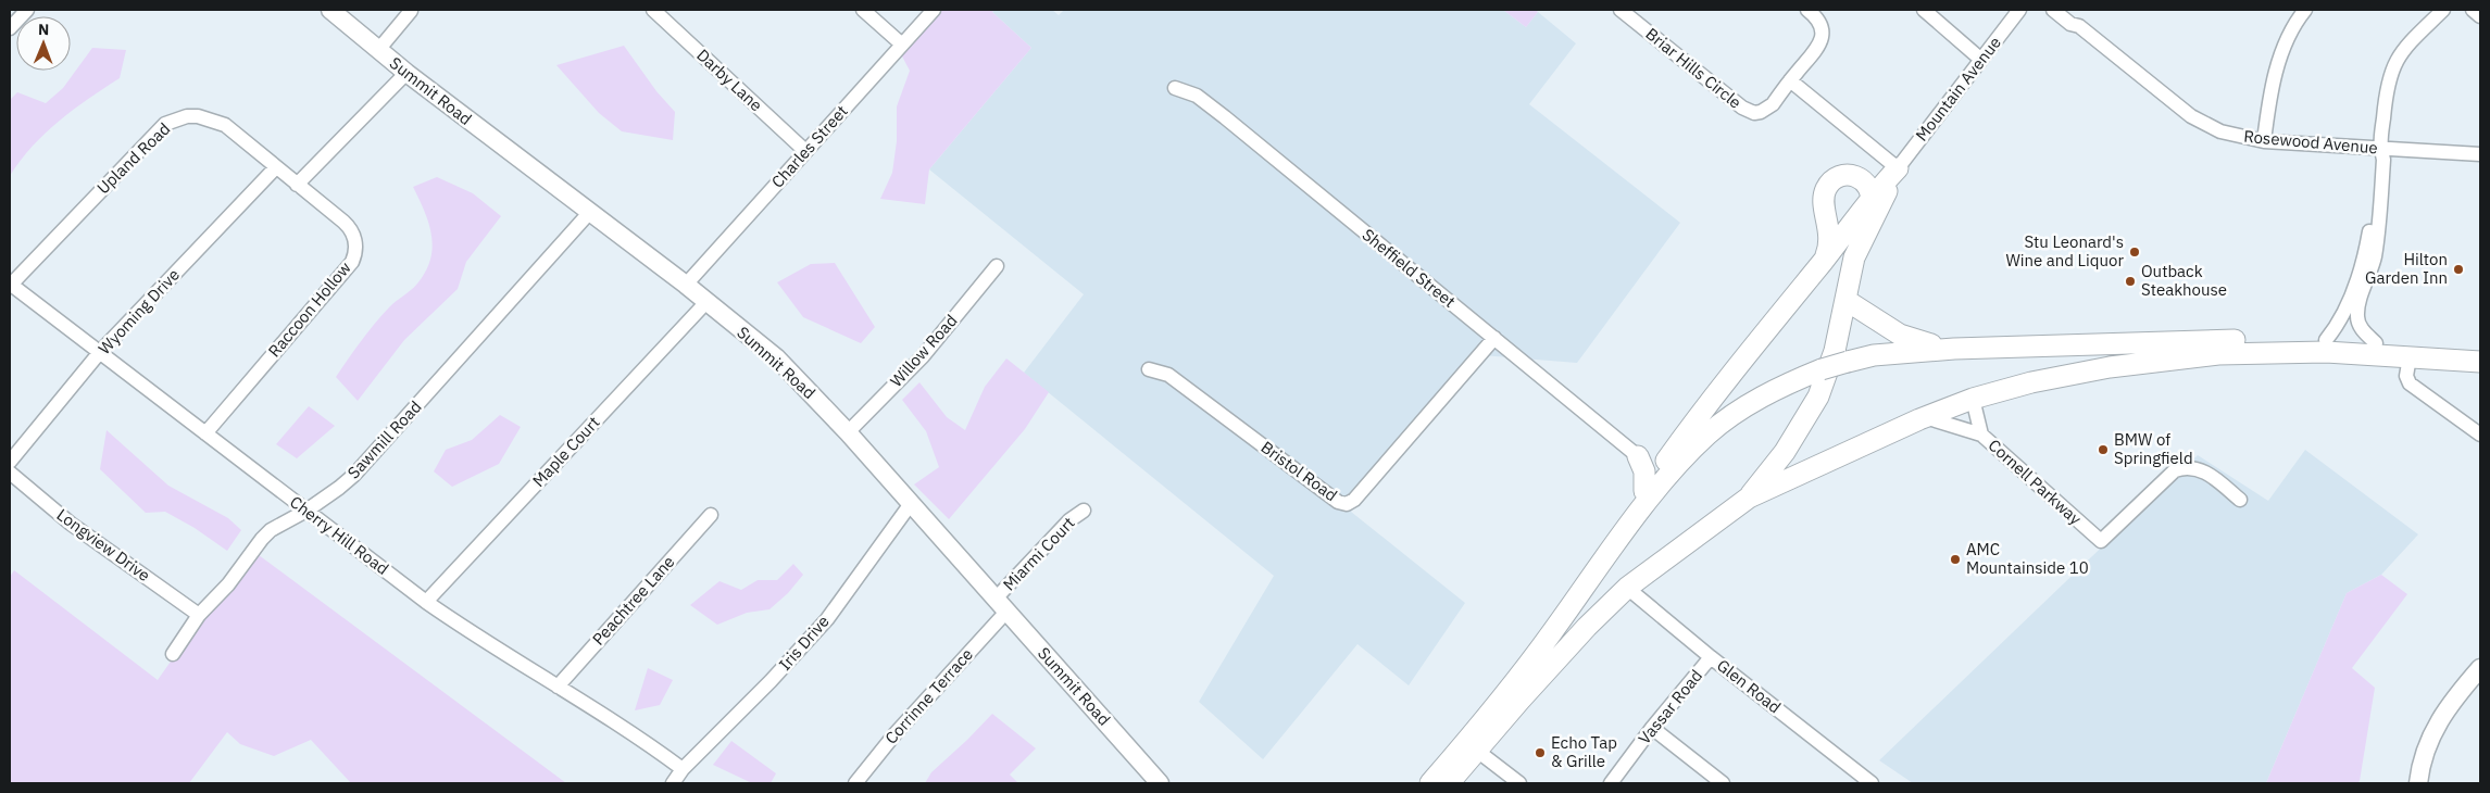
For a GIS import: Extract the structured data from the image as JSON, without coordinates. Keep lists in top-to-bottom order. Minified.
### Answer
{"streets":{"main road":["Summit Road"],"street":["Briar Hills Circle","Darby Lane","Mountain Avenue","Rosewood Avenue","Charles Street","Upland Road","Sheffield Street","Raccoon Hollow","Wyoming Drive","Willow Road","Sawmill Road","Maple Court","Bristol Road","Cornell Parkway","Cherry Hill Road","Longview Drive","Miarmi Court","Peachtree Lane","Iris Drive","Glen Road","Corrinne Terrace","Vassar Road"]},"crossings":[["Darby Lane","Charles Street"],["Summit Road","Charles Street"],["Summit Road","Willow Road"],["Summit Road","Sawmill Road"],["Summit Road","Maple Court"],["Summit Road","Miarmi Court"],["Summit Road","Iris Drive"],["Summit Road","Corrinne Terrace"],["Upland Road","Raccoon Hollow"],["Upland Road","Wyoming Drive"],["Upland Road","Cherry Hill Road"],["Sheffield Street","Bristol Road"],["Raccoon Hollow","Wyoming Drive"],["Raccoon Hollow","Cherry Hill Road"],["Wyoming Drive","Cherry Hill Road"],["Sawmill Road","Cherry Hill Road"],["Sawmill Road","Longview Drive"],["Maple Court","Cherry Hill Road"],["Cherry Hill Road","Peachtree Lane"],["Cherry Hill Road","Iris Drive"],["Miarmi Court","Corrinne Terrace"],["Glen Road","Vassar Road"]],"places":["Stu Leonard's Wine and Liquor","Hilton Garden Inn","Outback Steakhouse","BMW of Springfield","AMC Mountainside 10","Echo Tap & Grille"],"north":"top"}
